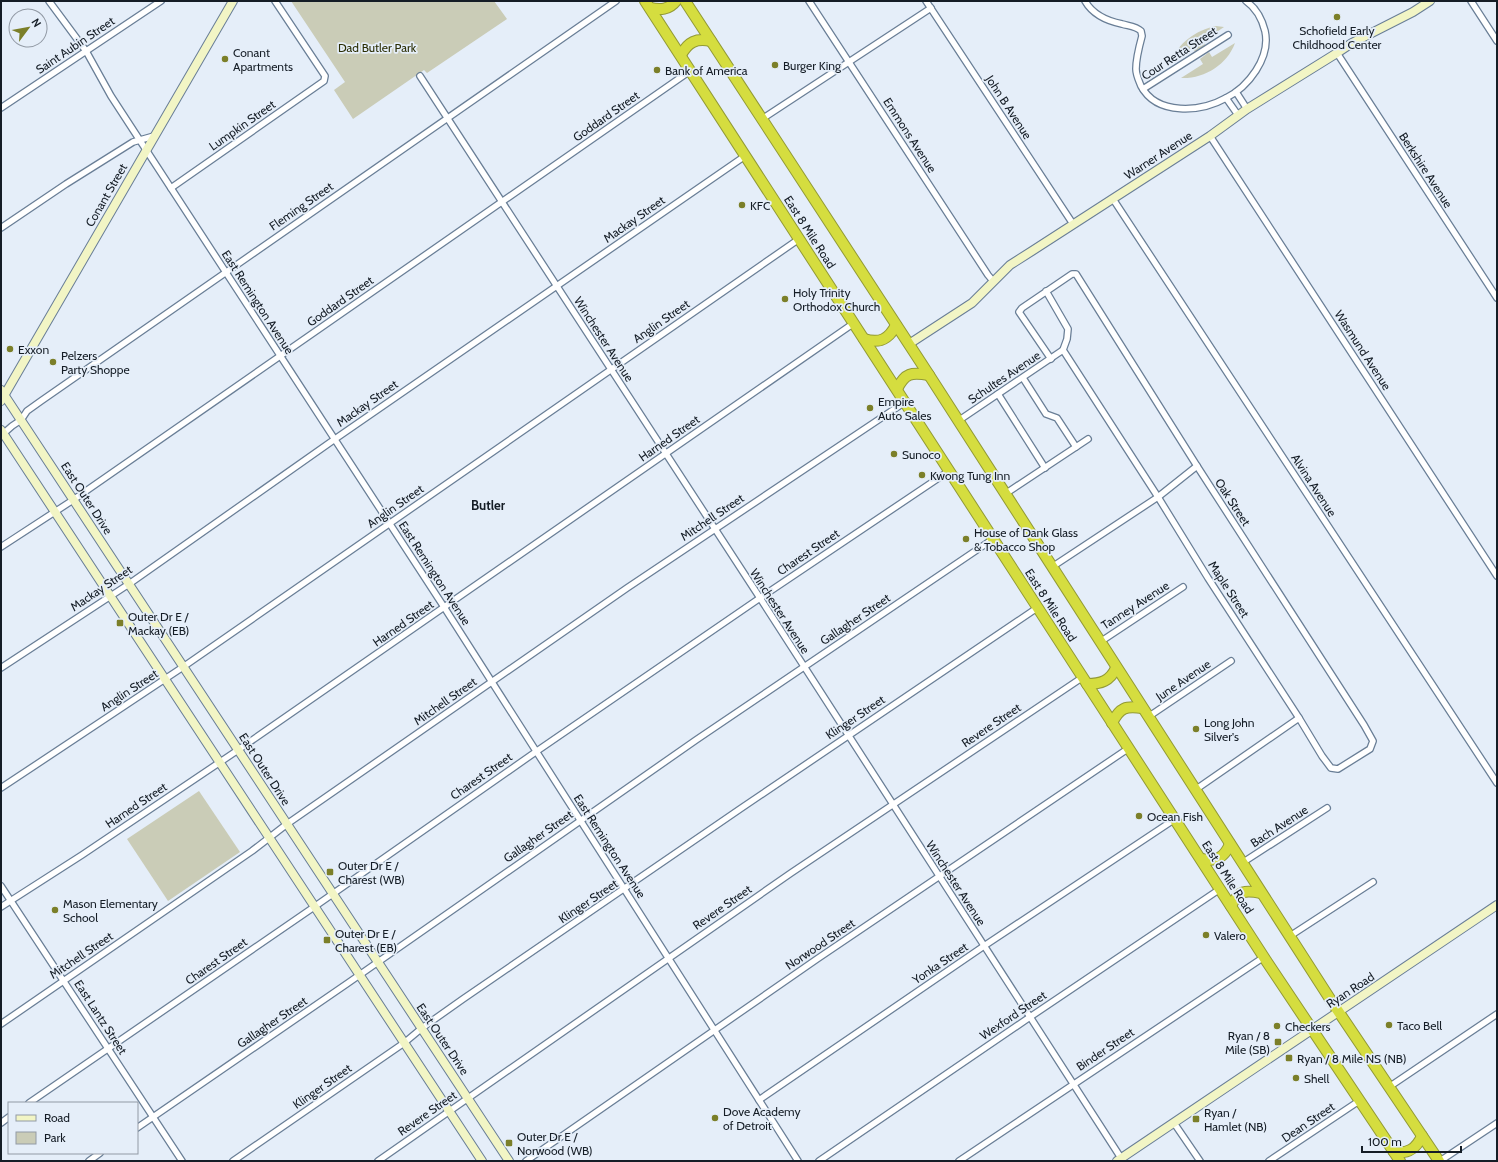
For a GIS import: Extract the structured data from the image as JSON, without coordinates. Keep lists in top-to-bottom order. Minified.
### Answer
{"streets":{"highway":["East 8 Mile Road"],"main road":["Warner Avenue","Conant Street","East Outer Drive","Ryan Road"],"street":["Saint Aubin Street","Cour Retta Street","John B Avenue","Goddard Street","Lumpkin Street","Emmons Avenue","Berkshire Avenue","Fleming Street","Mackay Street","East Remington Avenue","Anglin Street","Winchester Avenue","Wasmund Avenue","Schultes Avenue","Harned Street","Alvina Avenue","Oak Street","Mitchell Street","Charest Street","Maple Street","Tanney Avenue","Gallagher Street","June Avenue","Klinger Street","Revere Street","Bach Avenue","Norwood Street","Yonka Street","Wexford Street","East Lantz Street","Binder Street","Dean Street"]},"crossings":[["Saint Aubin Street","East Remington Avenue"],["John B Avenue","Warner Avenue"],["Goddard Street","East 8 Mile Road"],["Goddard Street","East Remington Avenue"],["Goddard Street","Winchester Avenue"],["Goddard Street","East Outer Drive"],["Lumpkin Street","East Remington Avenue"],["Emmons Avenue","Warner Avenue"],["Warner Avenue","Berkshire Avenue"],["Warner Avenue","East 8 Mile Road"],["Warner Avenue","Wasmund Avenue"],["Warner Avenue","Alvina Avenue"],["Conant Street","East Remington Avenue"],["Conant Street","East Outer Drive"],["Fleming Street","East Remington Avenue"],["Fleming Street","Winchester Avenue"],["Fleming Street","East Outer Drive"],["Mackay Street","East 8 Mile Road"],["Mackay Street","East Remington Avenue"],["Mackay Street","Winchester Avenue"],["Mackay Street","East Outer Drive"],["East 8 Mile Road","Anglin Street"],["East 8 Mile Road","Schultes Avenue"],["East 8 Mile Road","Harned Street"],["East 8 Mile Road","Mitchell Street"],["East 8 Mile Road","Charest Street"],["East 8 Mile Road","Tanney Avenue"],["East 8 Mile Road","Gallagher Street"],["East 8 Mile Road","June Avenue"],["East 8 Mile Road","Klinger Street"],["East 8 Mile Road","Revere Street"],["East 8 Mile Road","Bach Avenue"],["East 8 Mile Road","Norwood Street"],["East 8 Mile Road","Yonka Street"],["East 8 Mile Road","Ryan Road"],["East 8 Mile Road","Wexford Street"],["East 8 Mile Road","Binder Street"],["East 8 Mile Road","Dean Street"],["East Remington Avenue","Anglin Street"],["East Remington Avenue","Harned Street"],["East Remington Avenue","Mitchell Street"],["East Remington Avenue","Charest Street"],["East Remington Avenue","Gallagher Street"],["East Remington Avenue","Klinger Street"],["East Remington Avenue","Revere Street"],["East Remington Avenue","Norwood Street"],["East Remington Avenue","Yonka Street"],["Anglin Street","Winchester Avenue"],["Anglin Street","East Outer Drive"],["Winchester Avenue","Harned Street"],["Winchester Avenue","Mitchell Street"],["Winchester Avenue","Charest Street"],["Winchester Avenue","Gallagher Street"],["Winchester Avenue","Klinger Street"],["Winchester Avenue","Revere Street"],["Winchester Avenue","Norwood Street"],["Winchester Avenue","Yonka Street"],["Winchester Avenue","Ryan Road"],["Winchester Avenue","Wexford Street"],["Winchester Avenue","Binder Street"],["Schultes Avenue","Maple Street"],["Harned Street","East Outer Drive"],["Harned Street","East Lantz Street"],["East Outer Drive","Mitchell Street"],["East Outer Drive","Charest Street"],["East Outer Drive","Gallagher Street"],["East Outer Drive","Klinger Street"],["East Outer Drive","Revere Street"],["Oak Street","Maple Street"],["Mitchell Street","East Lantz Street"],["Charest Street","East Lantz Street"],["Gallagher Street","East Lantz Street"]],"districts":["Butler"],"parks":["Dad Butler Park"],"places":{"other":["Schofield Early Childhood Center","Conant Apartments","Burger King","Bank of America","KFC","Holy Trinity Orthodox Church","Exxon","Pelzers Party Shoppe","Empire Auto Sales","Sunoco","Kwong Tung Inn","House of Dank Glass & Tobacco Shop","Long John Silver's","Ocean Fish","Mason Elementary School","Valero","Taco Bell","Checkers","Shell","Dove Academy of Detroit"],"transit":["Outer Dr E / Mackay (EB)","Outer Dr E / Charest (WB)","Outer Dr E / Charest (EB)","Ryan / 8 Mile (SB)","Ryan / 8 Mile NS (NB)","Ryan / Hamlet (NB)","Outer Dr E / Norwood (WB)"]},"legend":["Road","Park"],"scale_bar":"100 m","north":"top right"}
